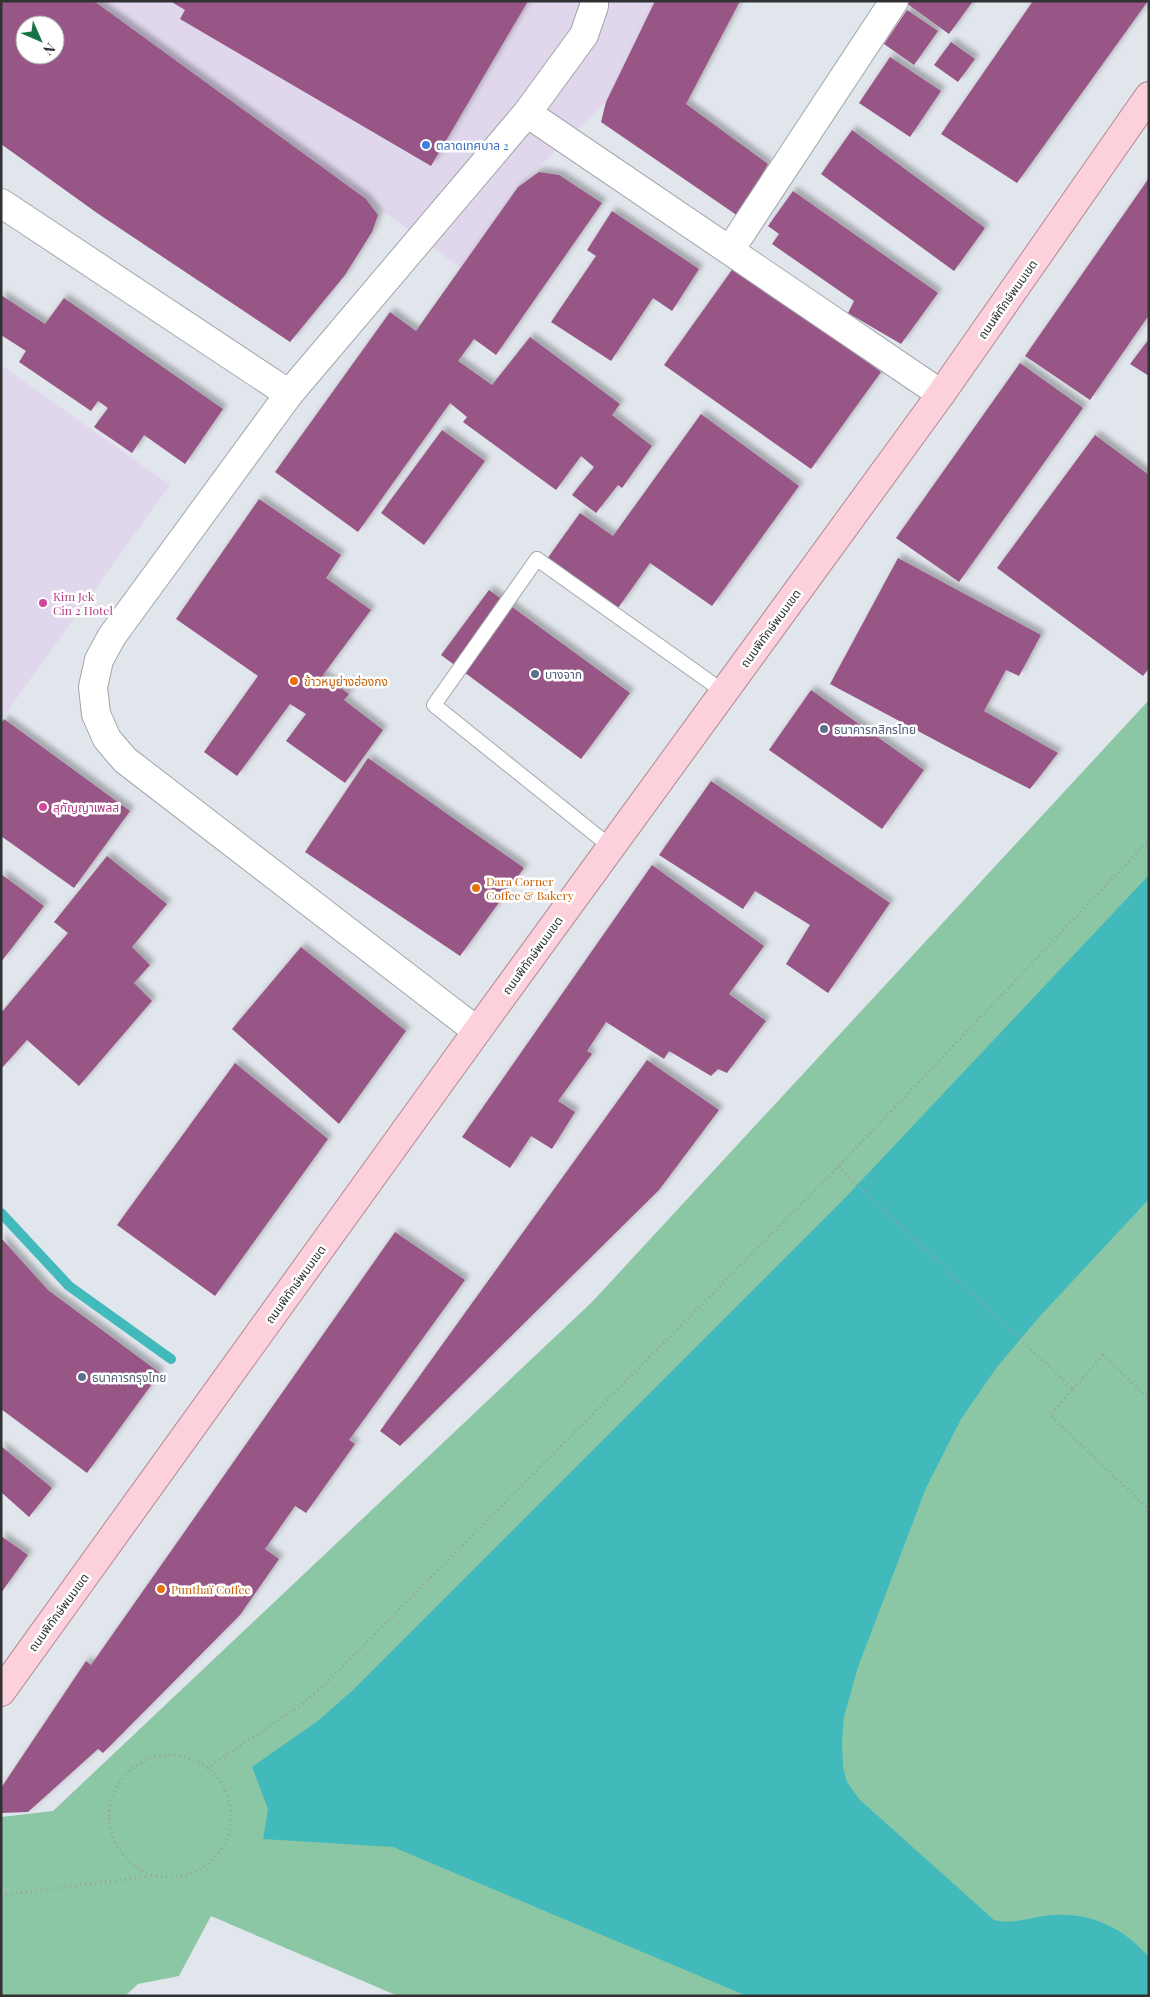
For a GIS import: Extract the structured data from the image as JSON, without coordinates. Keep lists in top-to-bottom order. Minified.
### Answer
{"streets":{"main road":["ถนนพิทักษ์พนมเขต"]},"places":["ตลาดเทศบาล 2","Kim Jek Cin 2 Hotel","บางจาก","ข้าวหมูย่างฮ่องกง","ธนาคารกสิกรไทย","สุกัญญาเพลส","Dara Corner Coffee & Bakery","ธนาคารกรุงไทย","Punthaï Coffee"],"north":"bottom right"}
